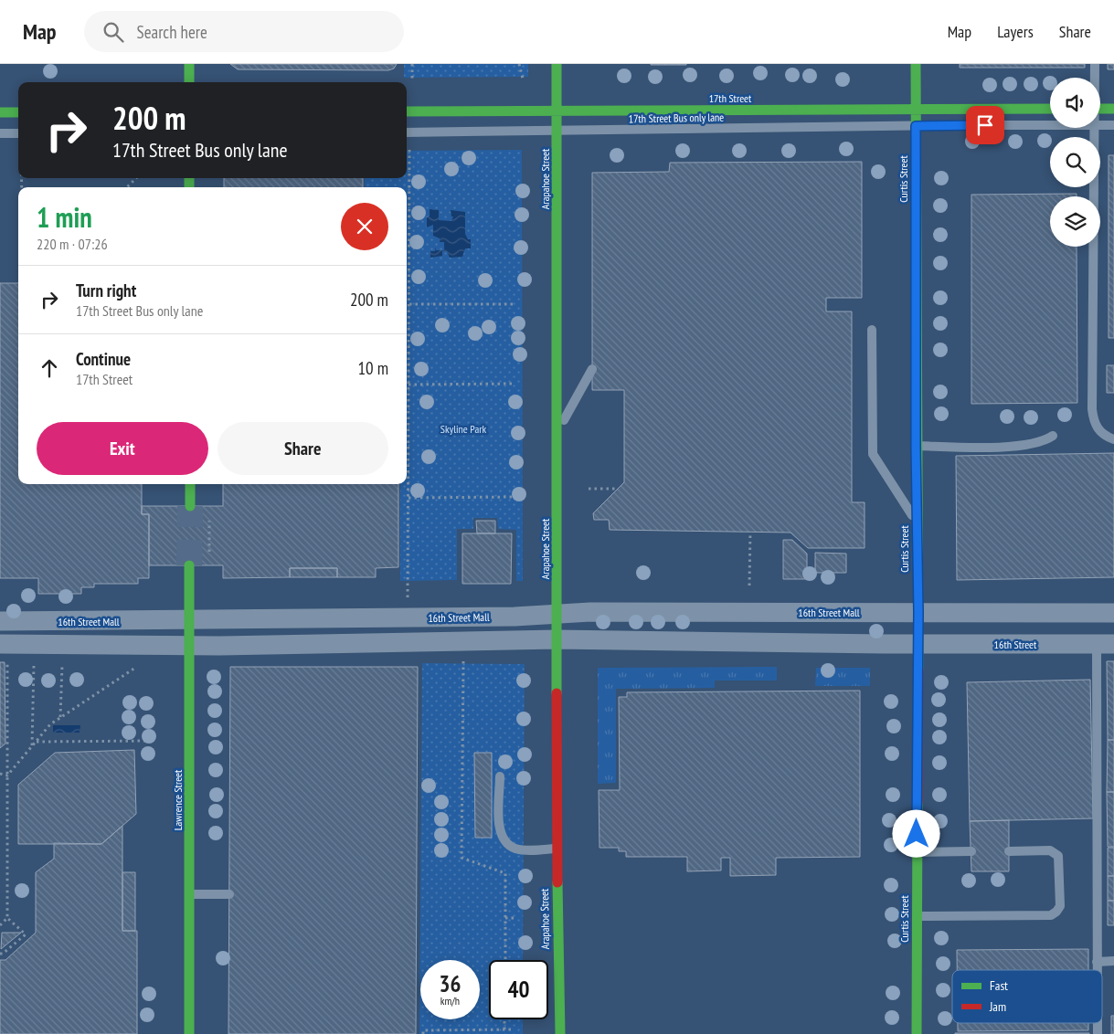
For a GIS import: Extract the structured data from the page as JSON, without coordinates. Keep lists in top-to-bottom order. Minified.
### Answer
{"streets":{"street":["17th Street","Arapahoe Street","Curtis Street","16th Street Mall","16th Street","Lawrence Street"],"lane":["17th Street Bus only lane"]},"crossings":[["17th Street","Arapahoe Street"],["17th Street","Curtis Street"],["17th Street Bus only lane","Arapahoe Street"],["17th Street Bus only lane","Curtis Street"],["Arapahoe Street","16th Street Mall"],["Curtis Street","16th Street Mall"],["Curtis Street","16th Street"],["16th Street Mall","16th Street"],["16th Street Mall","Lawrence Street"]],"parks":["Skyline Park"],"legend":["Fast","Jam"],"page":{"header":"Map","search":"Search here","nav":["Map","Layers","Share"],"turn":["200 m","17th Street Bus only lane"],"heading":["1 min","220 m · 07:26"],"list":[{"name":"Turn right","note":"17th Street Bus only lane","value":"200 m"},{"name":"Continue","note":"17th Street","value":"10 m"}],"buttons":["Exit","Share"],"speed":"36 km/h","limit":"40"}}
